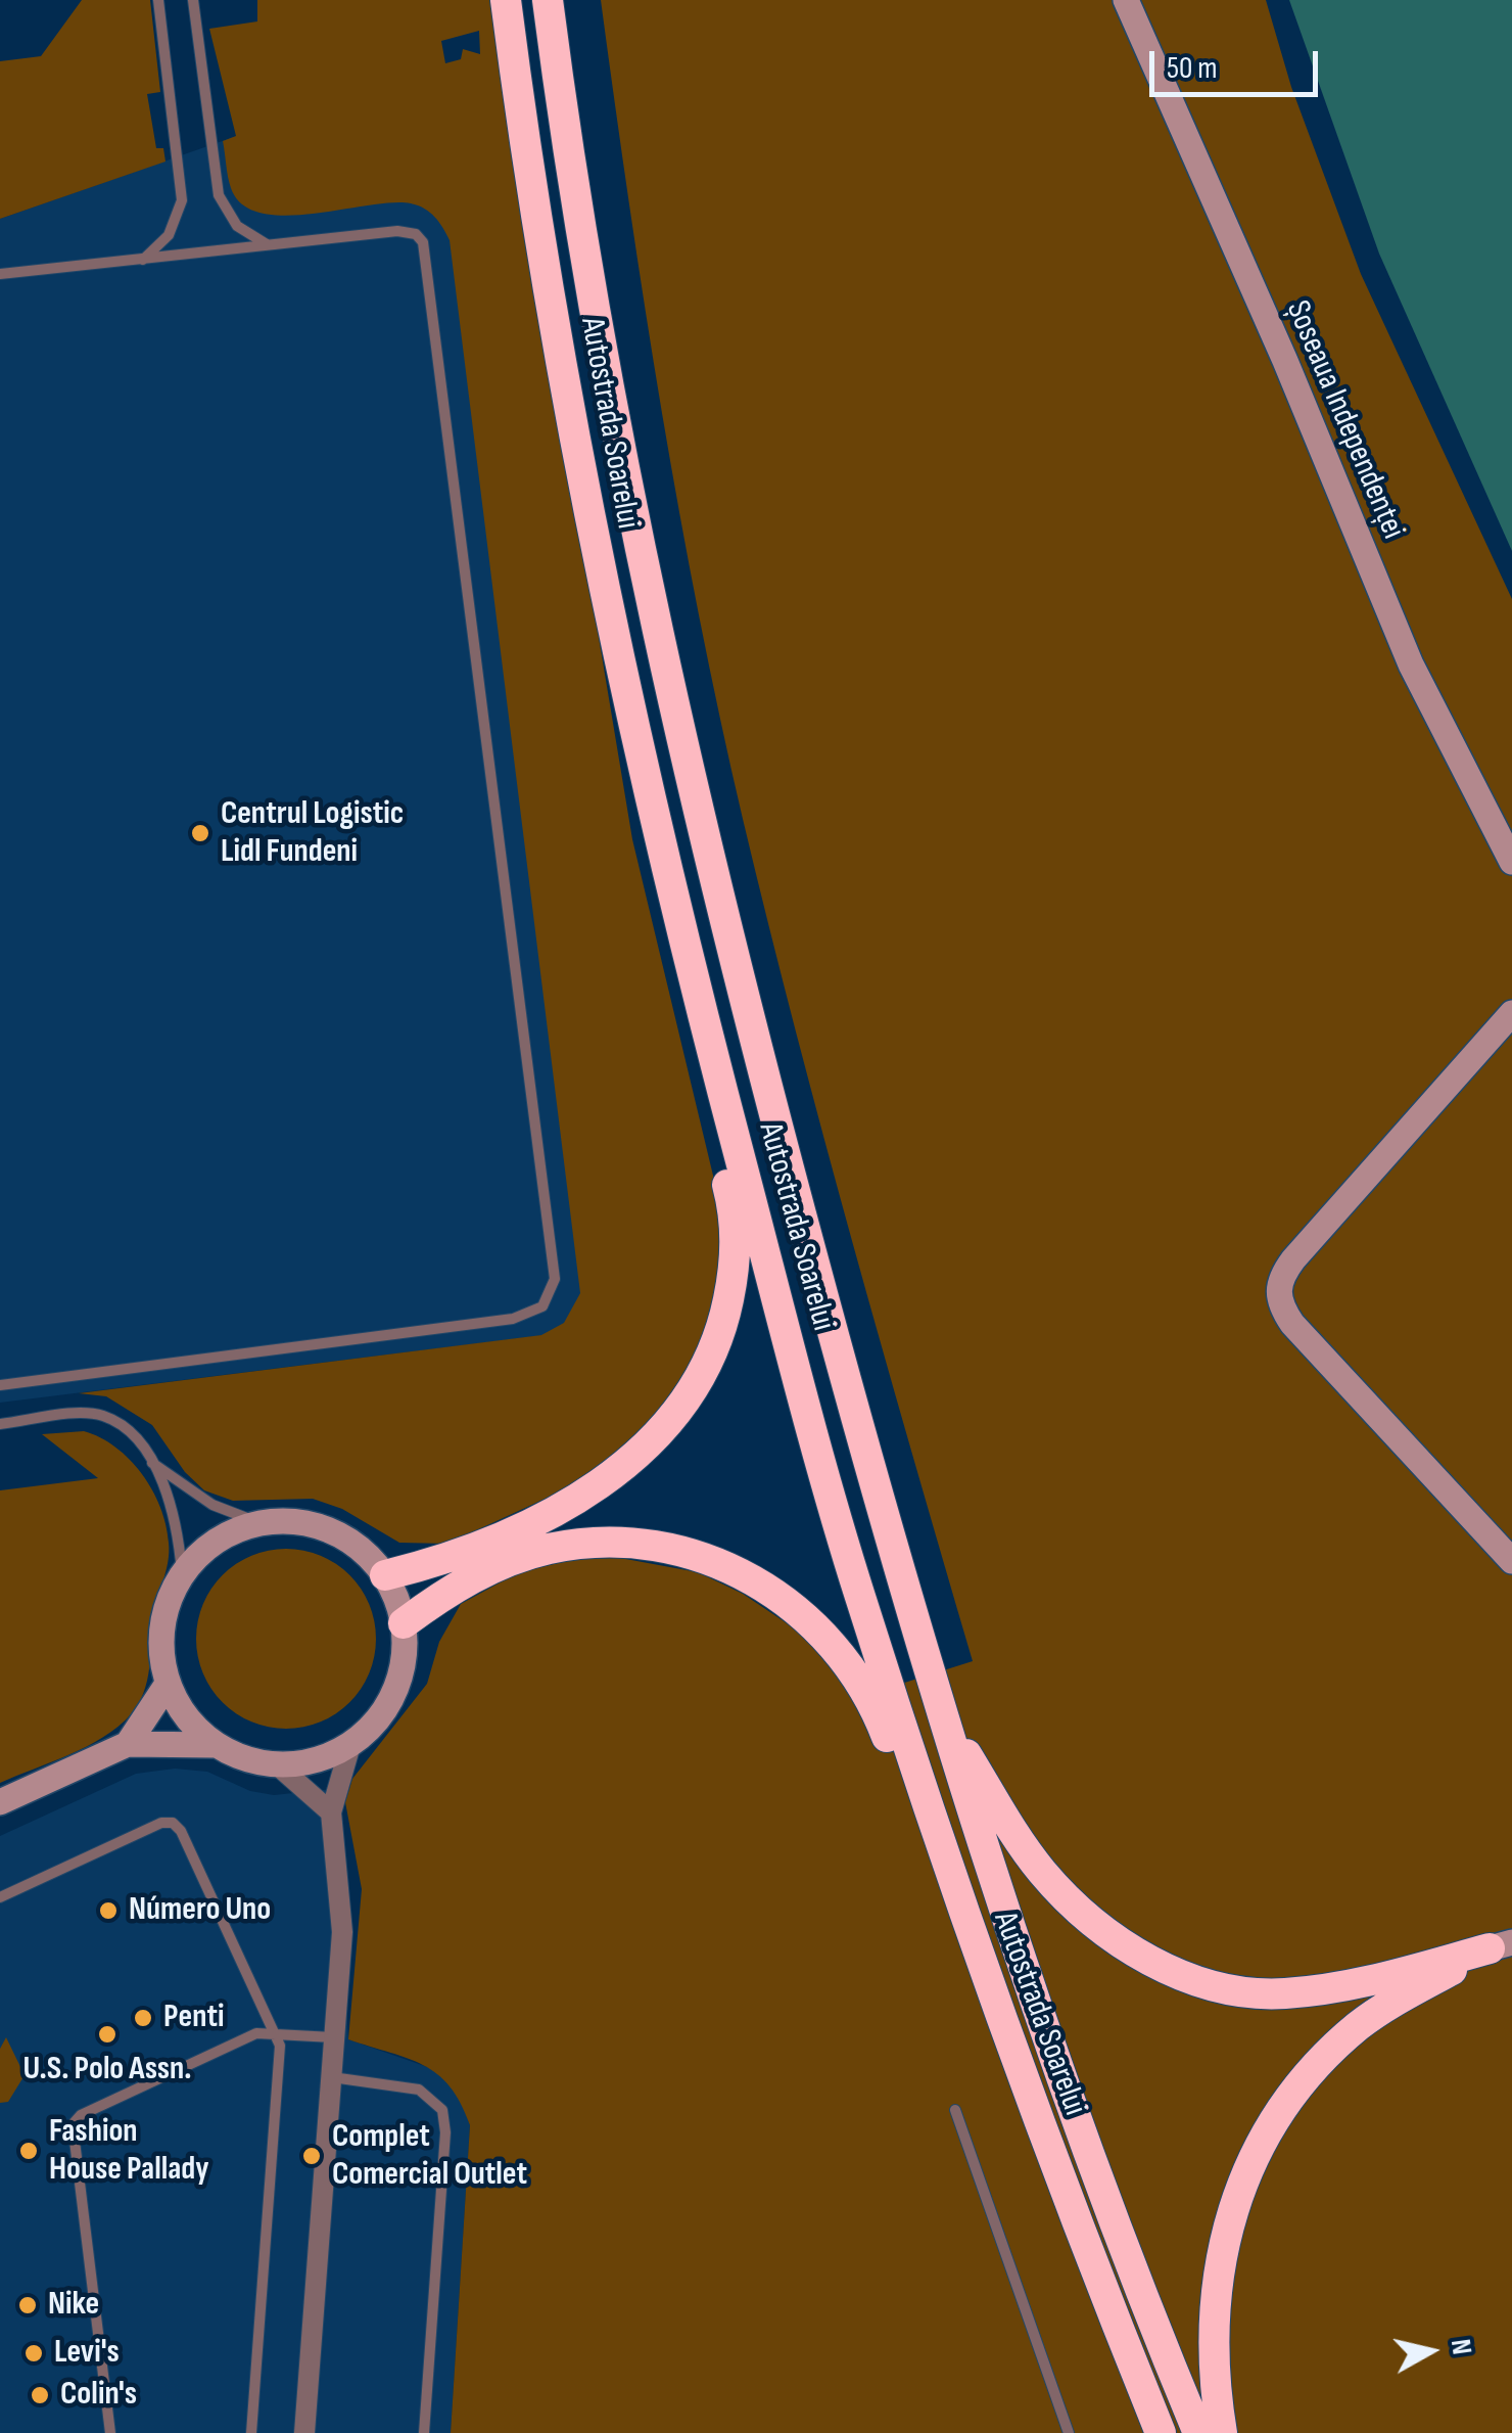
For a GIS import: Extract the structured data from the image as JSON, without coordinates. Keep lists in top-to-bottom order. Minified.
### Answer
{"streets":{"highway":["Autostrada Soarelui"],"street":["Șoseaua Independenței"]},"places":["Centrul Logistic Lidl Fundeni","Número Uno","Penti","U.S. Polo Assn.","Fashion House Pallady","Complet Comercial Outlet","Nike","Levi's","Colin's"],"scale_bar":"50 m","north":"right"}
